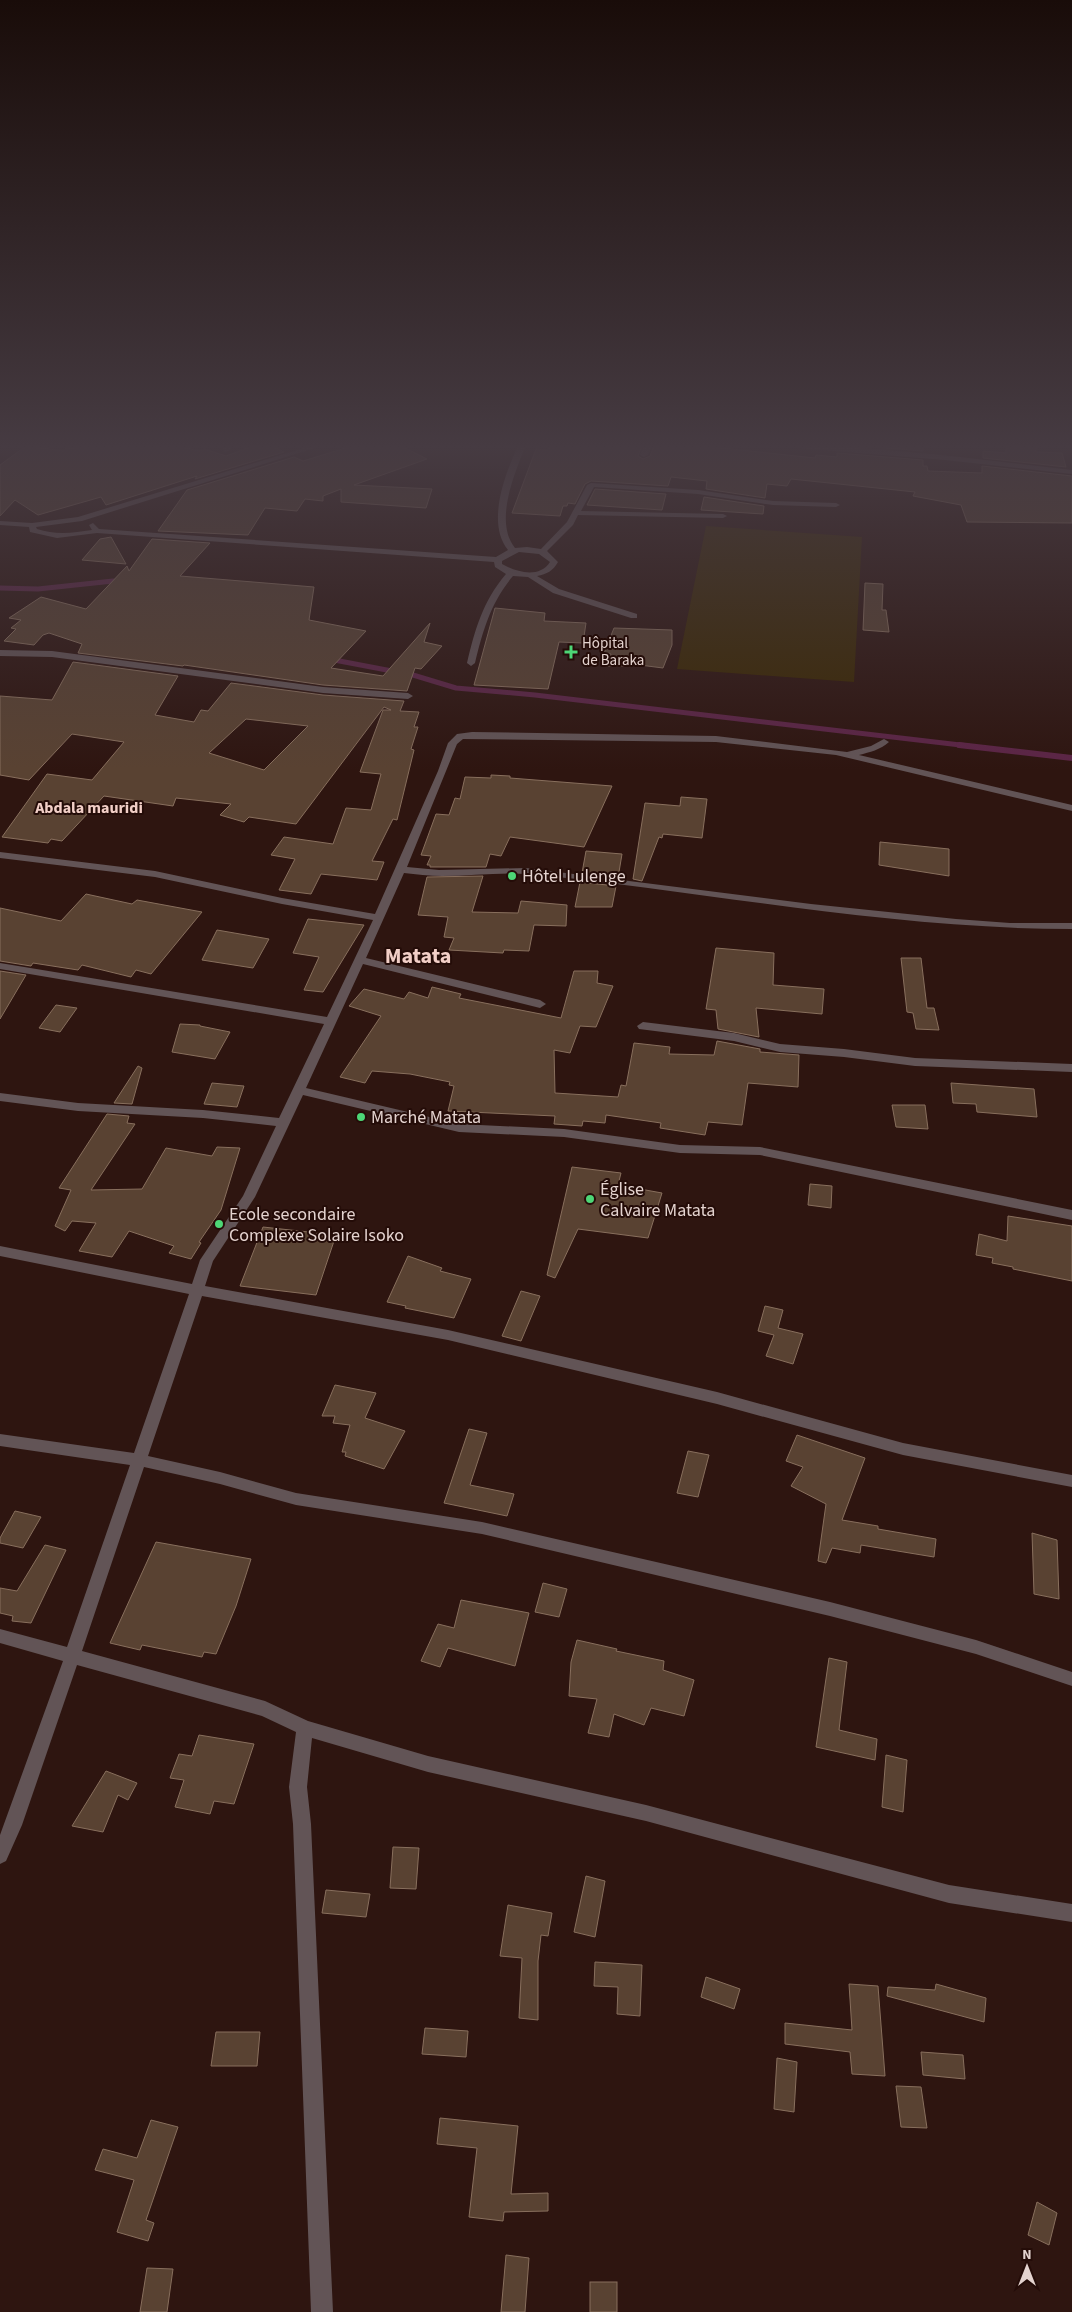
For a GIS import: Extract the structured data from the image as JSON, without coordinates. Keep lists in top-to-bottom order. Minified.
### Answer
{"districts":["Abdala mauridi","Matata"],"places":{"health":["Hôpital de Baraka"],"other":["Hôtel Lulenge","Marché Matata","Église Calvaire Matata","Ecole secondaire Complexe Solaire Isoko"]},"north":"top"}
